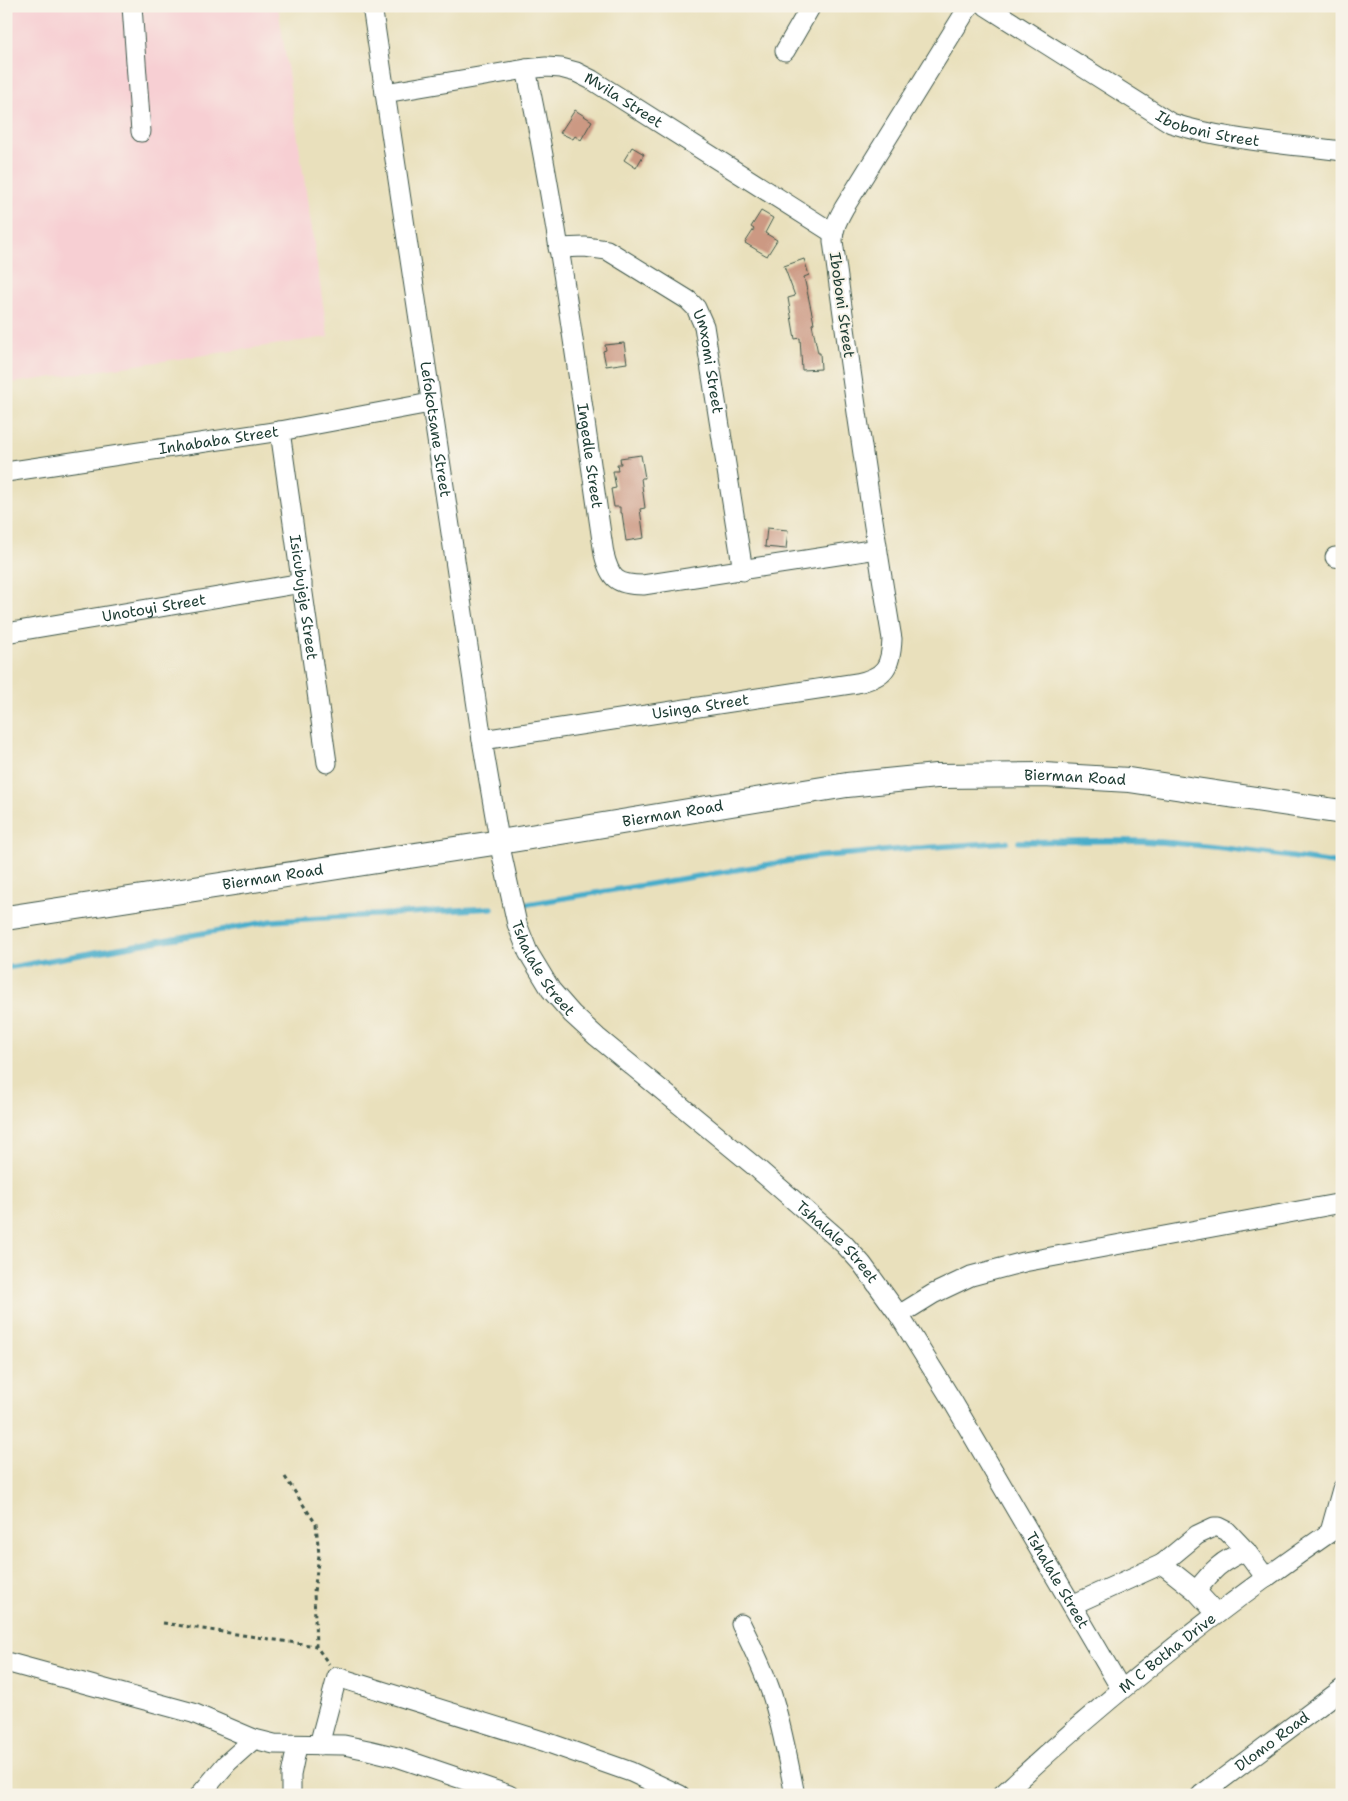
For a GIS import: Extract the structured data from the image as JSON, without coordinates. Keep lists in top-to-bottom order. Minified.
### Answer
{"streets":{"main road":["Bierman Road"],"street":["Mvila Street","Iboboni Street","Umxomi Street","Lefokotsane Street","Inhababa Street","Ingedle Street","Isicubujeje Street","Unotoyi Street","Usinga Street","Tshalale Street","M C Botha Drive","Dlomo Road"]},"crossings":[["Mvila Street","Iboboni Street"],["Mvila Street","Lefokotsane Street"],["Mvila Street","Ingedle Street"],["Iboboni Street","Ingedle Street"],["Iboboni Street","Usinga Street"],["Umxomi Street","Ingedle Street"],["Lefokotsane Street","Inhababa Street"],["Lefokotsane Street","Usinga Street"],["Lefokotsane Street","Bierman Road"],["Lefokotsane Street","Tshalale Street"],["Inhababa Street","Isicubujeje Street"],["Isicubujeje Street","Unotoyi Street"],["Bierman Road","Tshalale Street"],["Tshalale Street","M C Botha Drive"]]}
